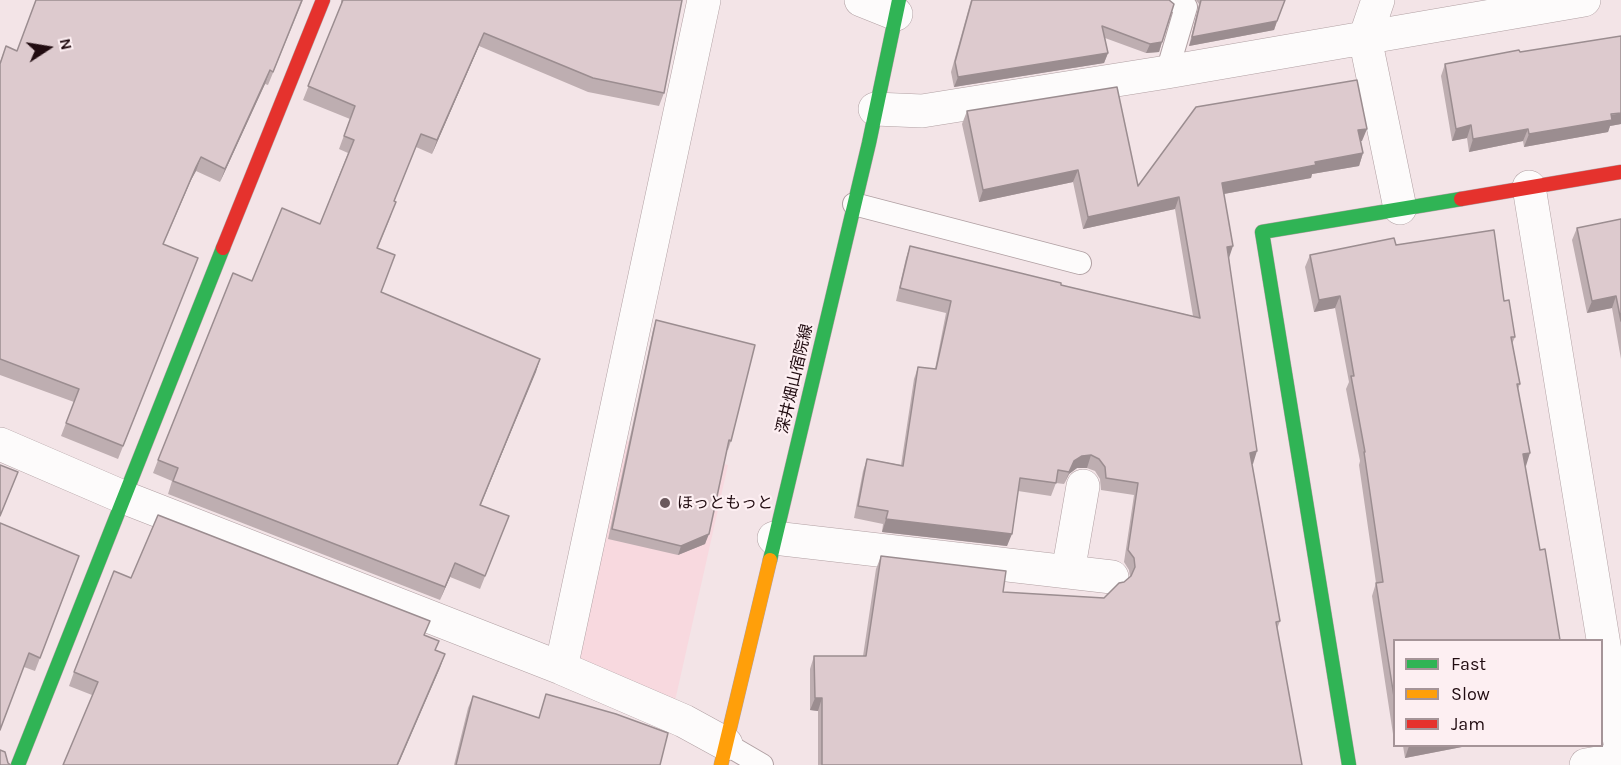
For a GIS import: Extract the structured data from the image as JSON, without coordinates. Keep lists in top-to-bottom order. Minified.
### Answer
{"streets":{"street":["深井畑山宿院線"]},"places":["ほっともっと"],"legend":["Fast","Slow","Jam"],"north":"right"}
